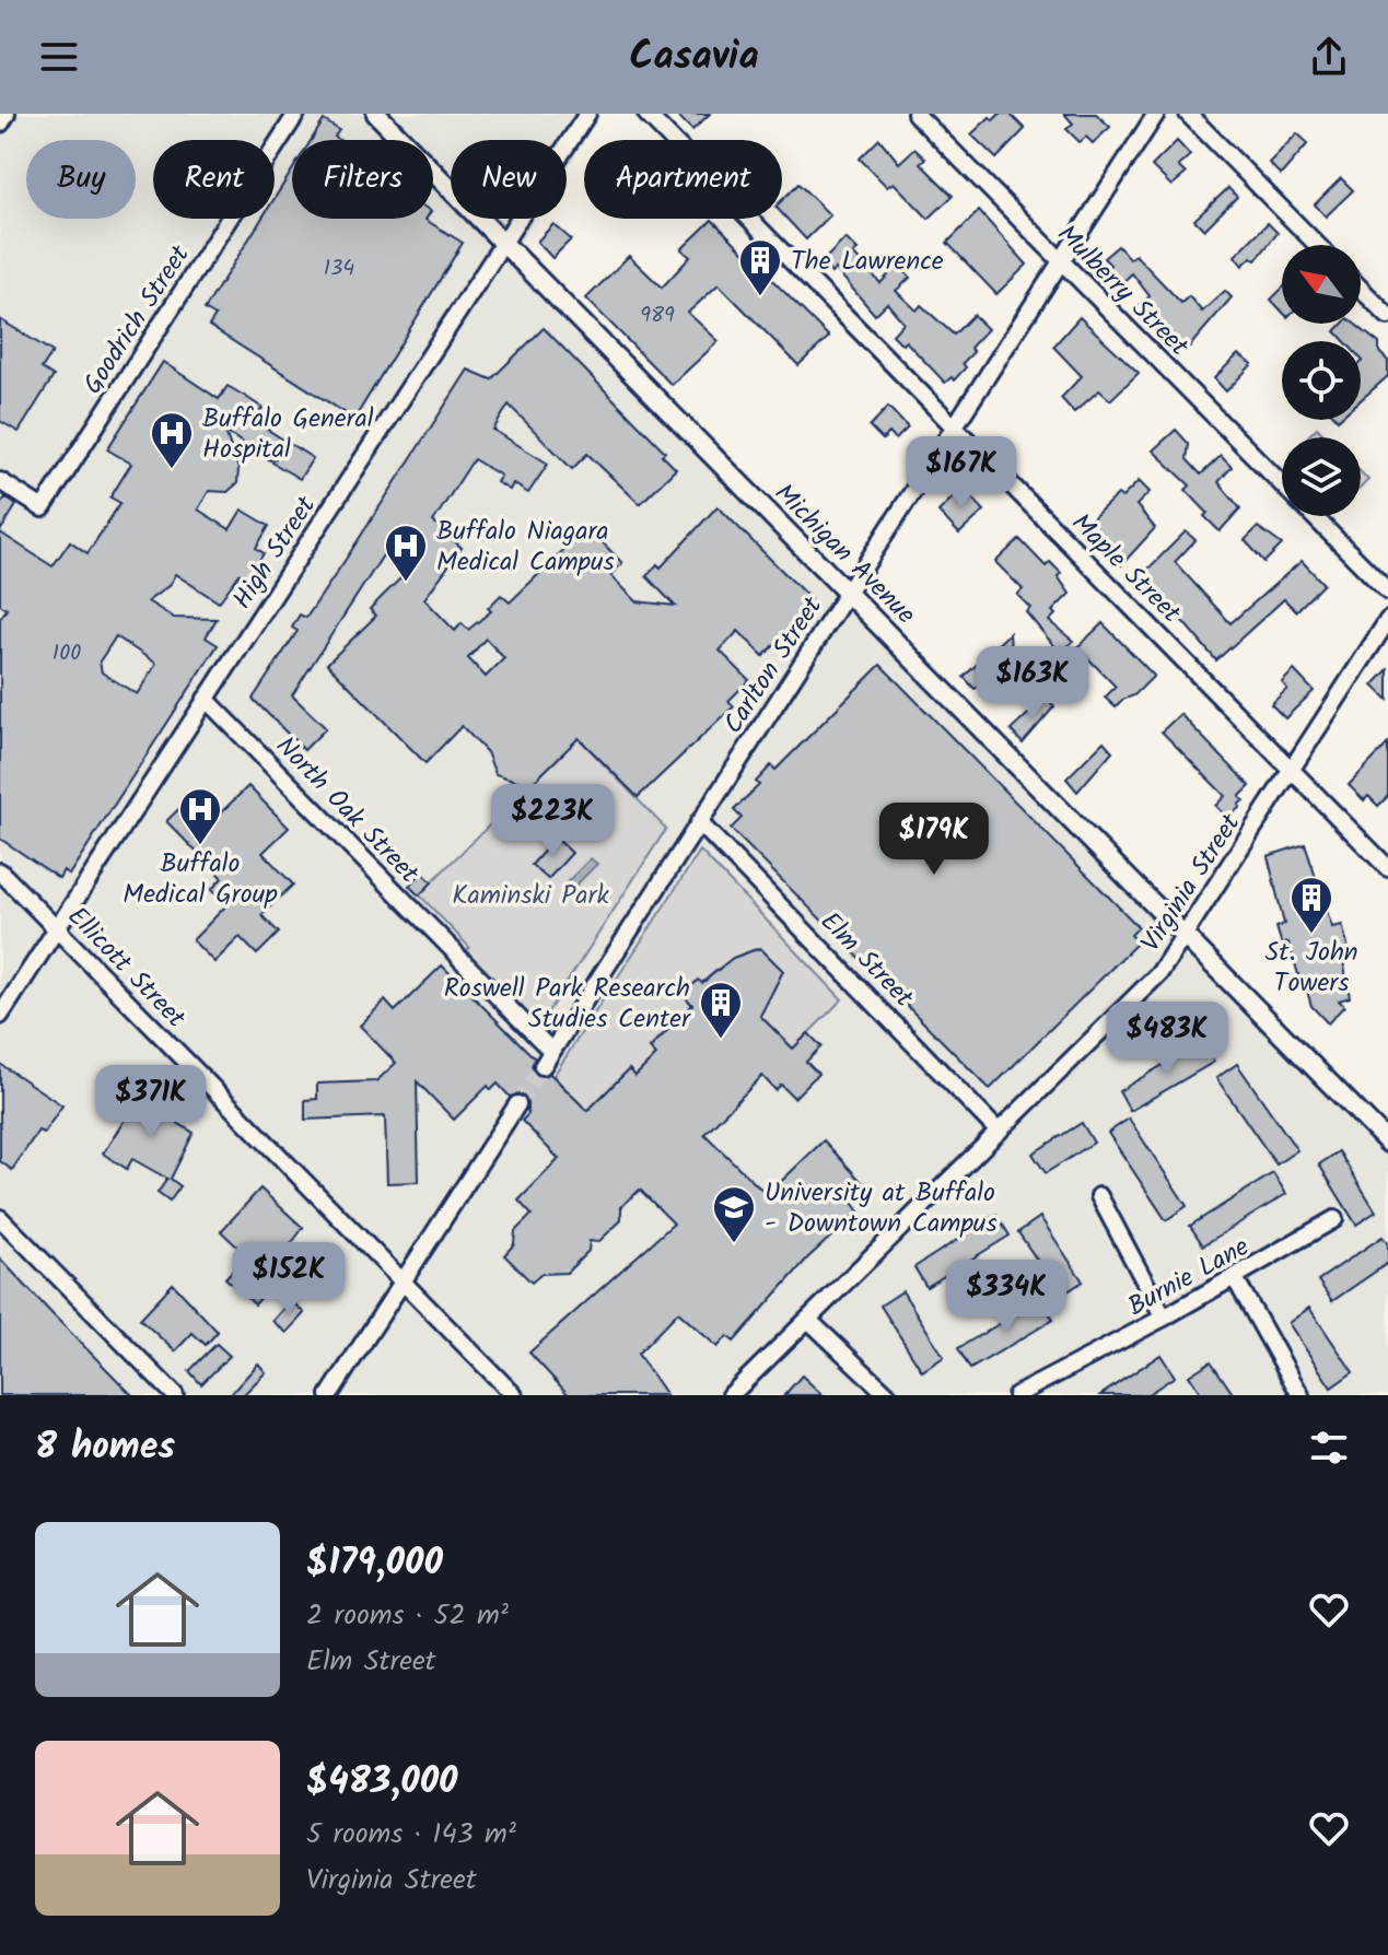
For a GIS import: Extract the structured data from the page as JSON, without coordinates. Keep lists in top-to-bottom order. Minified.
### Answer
{"streets":{"street":["Mulberry Street","Goodrich Street","High Street","Michigan Avenue","Maple Street","Carlton Street","North Oak Street","Virginia Street","Elm Street","Ellicott Street","Burnie Lane"]},"crossings":[["Mulberry Street","Carlton Street"],["High Street","Michigan Avenue"],["High Street","North Oak Street"],["High Street","Ellicott Street"],["Michigan Avenue","Carlton Street"],["Michigan Avenue","Virginia Street"],["Maple Street","Carlton Street"],["Maple Street","Virginia Street"],["Carlton Street","North Oak Street"],["Carlton Street","Elm Street"],["Virginia Street","Elm Street"]],"parks":["Kaminski Park"],"places":{"building":["The Lawrence","St. John Towers","Roswell Park Research Studies Center"],"hospital":["Buffalo General Hospital","Buffalo Niagara Medical Campus","Buffalo Medical Group"],"school or university":["University at Buffalo - Downtown Campus"]},"house_numbers":["134","989","100"],"north":"top left","page":{"header":"Casavia","chip":["Buy","Rent","Filters","New","Apartment"],"price":["$167K","$163K","$223K","$179K","$483K","$371K","$152K","$334K"],"heading":"8 homes","list":[{"name":"$179,000","note":"2 rooms · 52 m² · Elm Street"},{"name":"$483,000","note":"5 rooms · 143 m² · Virginia Street"}]}}
